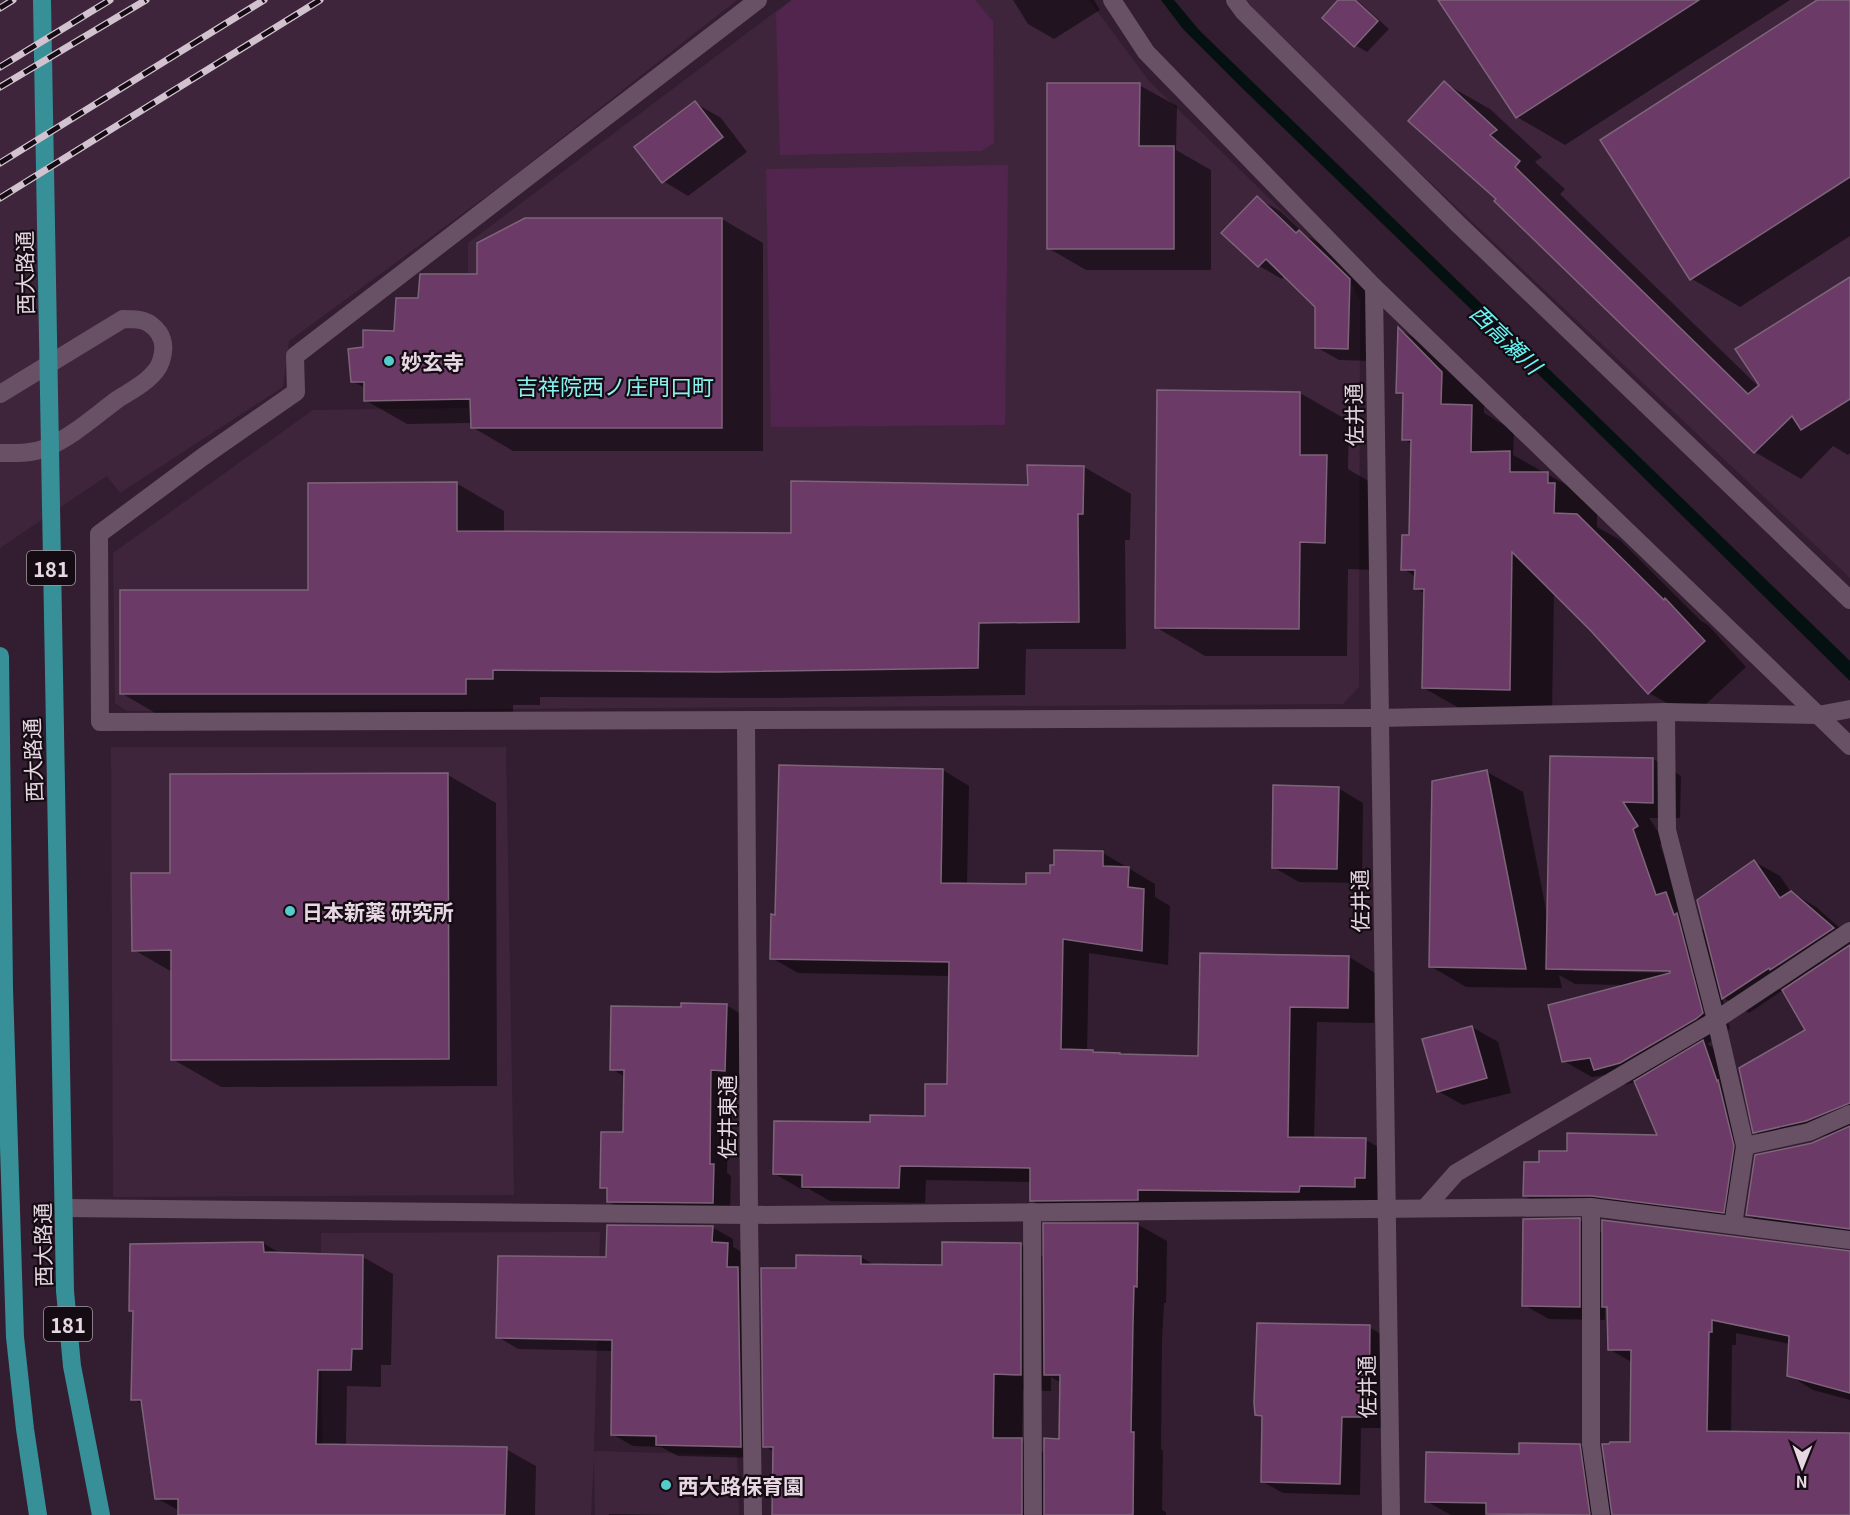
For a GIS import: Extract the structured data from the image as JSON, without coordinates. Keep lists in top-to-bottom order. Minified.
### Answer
{"streets":{"main road":["西大路通","181"],"street":["佐井通","佐井東通"]},"districts":["吉祥院西ノ庄門口町"],"water":["西高瀬川"],"places":["妙玄寺","日本新薬 研究所","西大路保育園"],"north":"bottom"}
